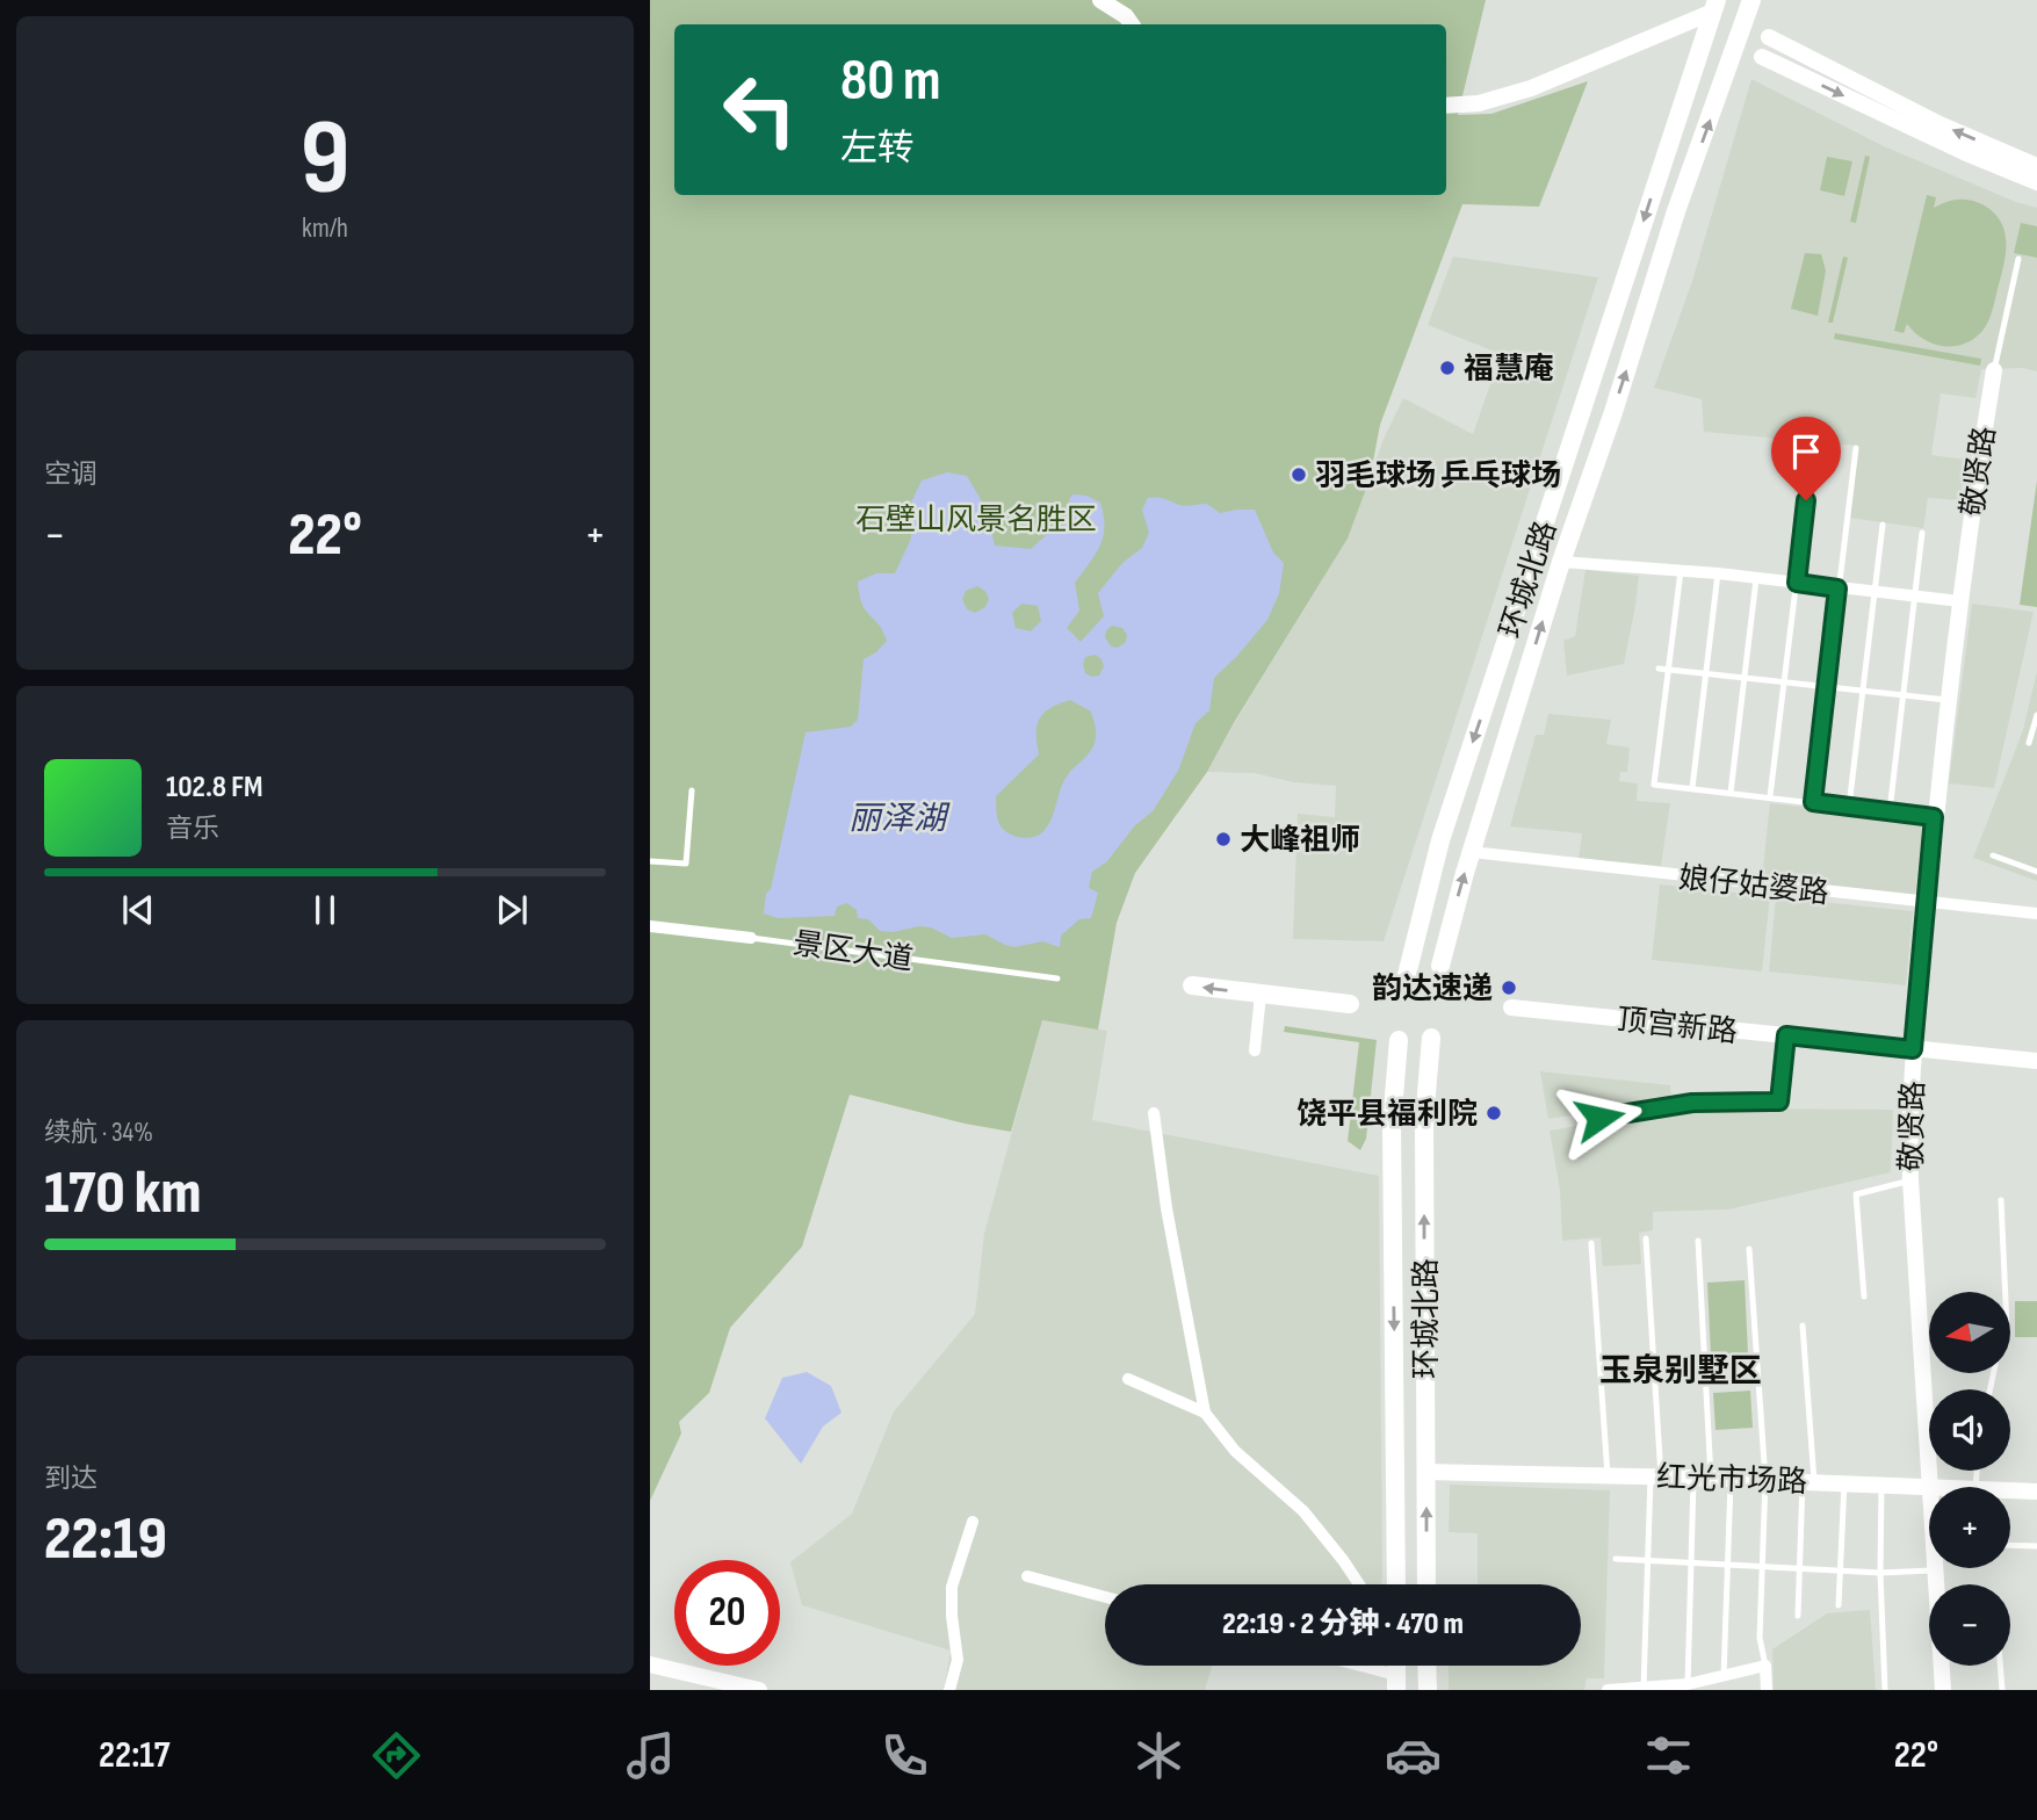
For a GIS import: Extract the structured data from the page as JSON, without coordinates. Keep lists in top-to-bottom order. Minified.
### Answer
{"streets":{"main road":["环城北路"],"street":["敬贤路","娘仔姑婆路","景区大道","顶宫新路","红光市场路"]},"crossings":[["敬贤路","娘仔姑婆路"],["敬贤路","顶宫新路"],["环城北路","娘仔姑婆路"],["环城北路","红光市场路"]],"districts":["玉泉别墅区"],"water":["丽泽湖"],"parks":["石壁山风景名胜区"],"places":["福慧庵","羽毛球场 乒乓球场","大峰祖师","韵达速递","饶平县福利院"],"north":"left","page":{"tile":[["9","km/h"],"空调",["续航 · 34%","170 km"],["到达","22:19"]],"turn":["80 m","左转"],"heat":["−","22°","+"],"song":["102.8 FM","音乐"],"map_buttons":["+","−"],"limit":"20","trip":"22:19 · 2 分钟 · 470 m","tabs":["22:17","22°"]}}
